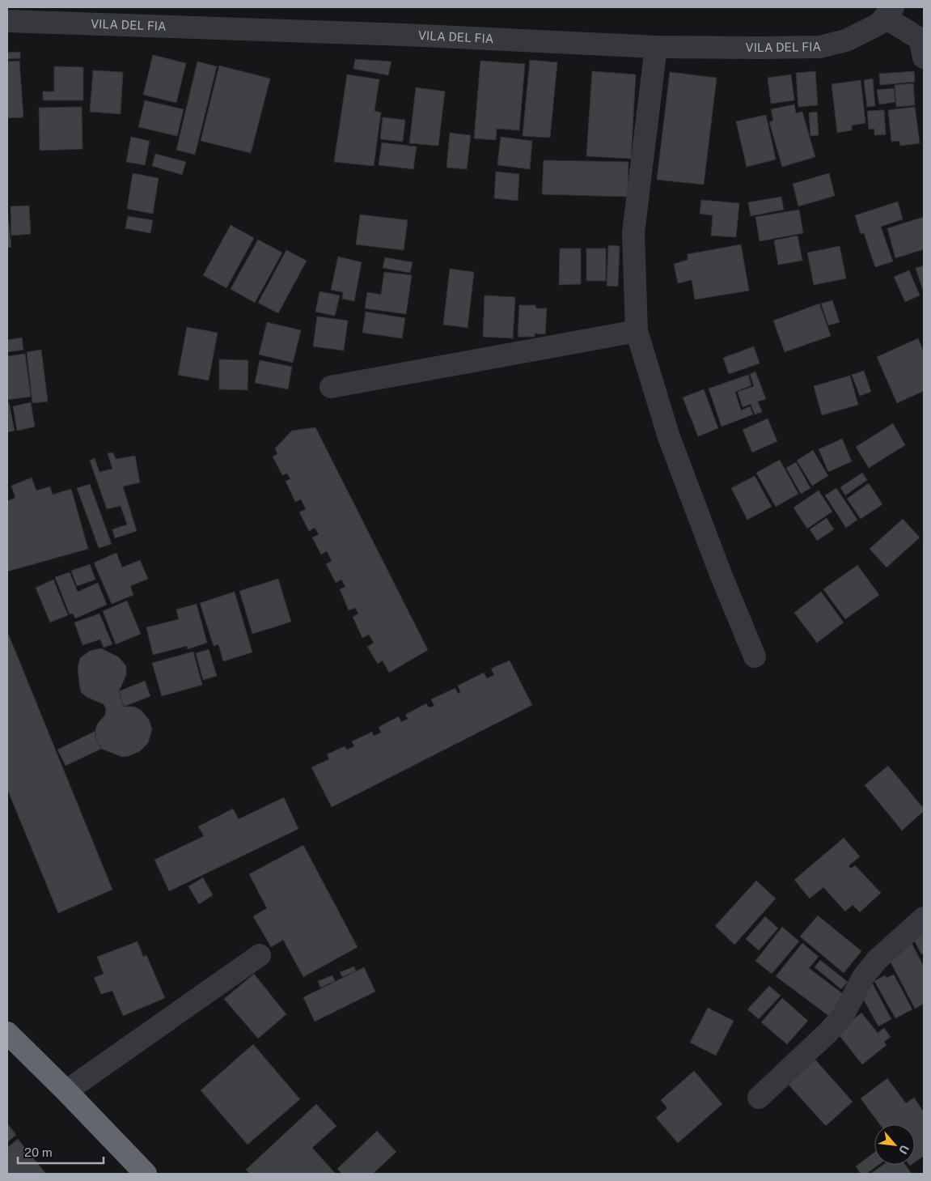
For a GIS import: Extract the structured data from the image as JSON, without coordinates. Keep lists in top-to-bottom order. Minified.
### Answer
{"streets":{"street":["VILA DEL FIA"]},"scale_bar":"20 m","north":"bottom right"}
